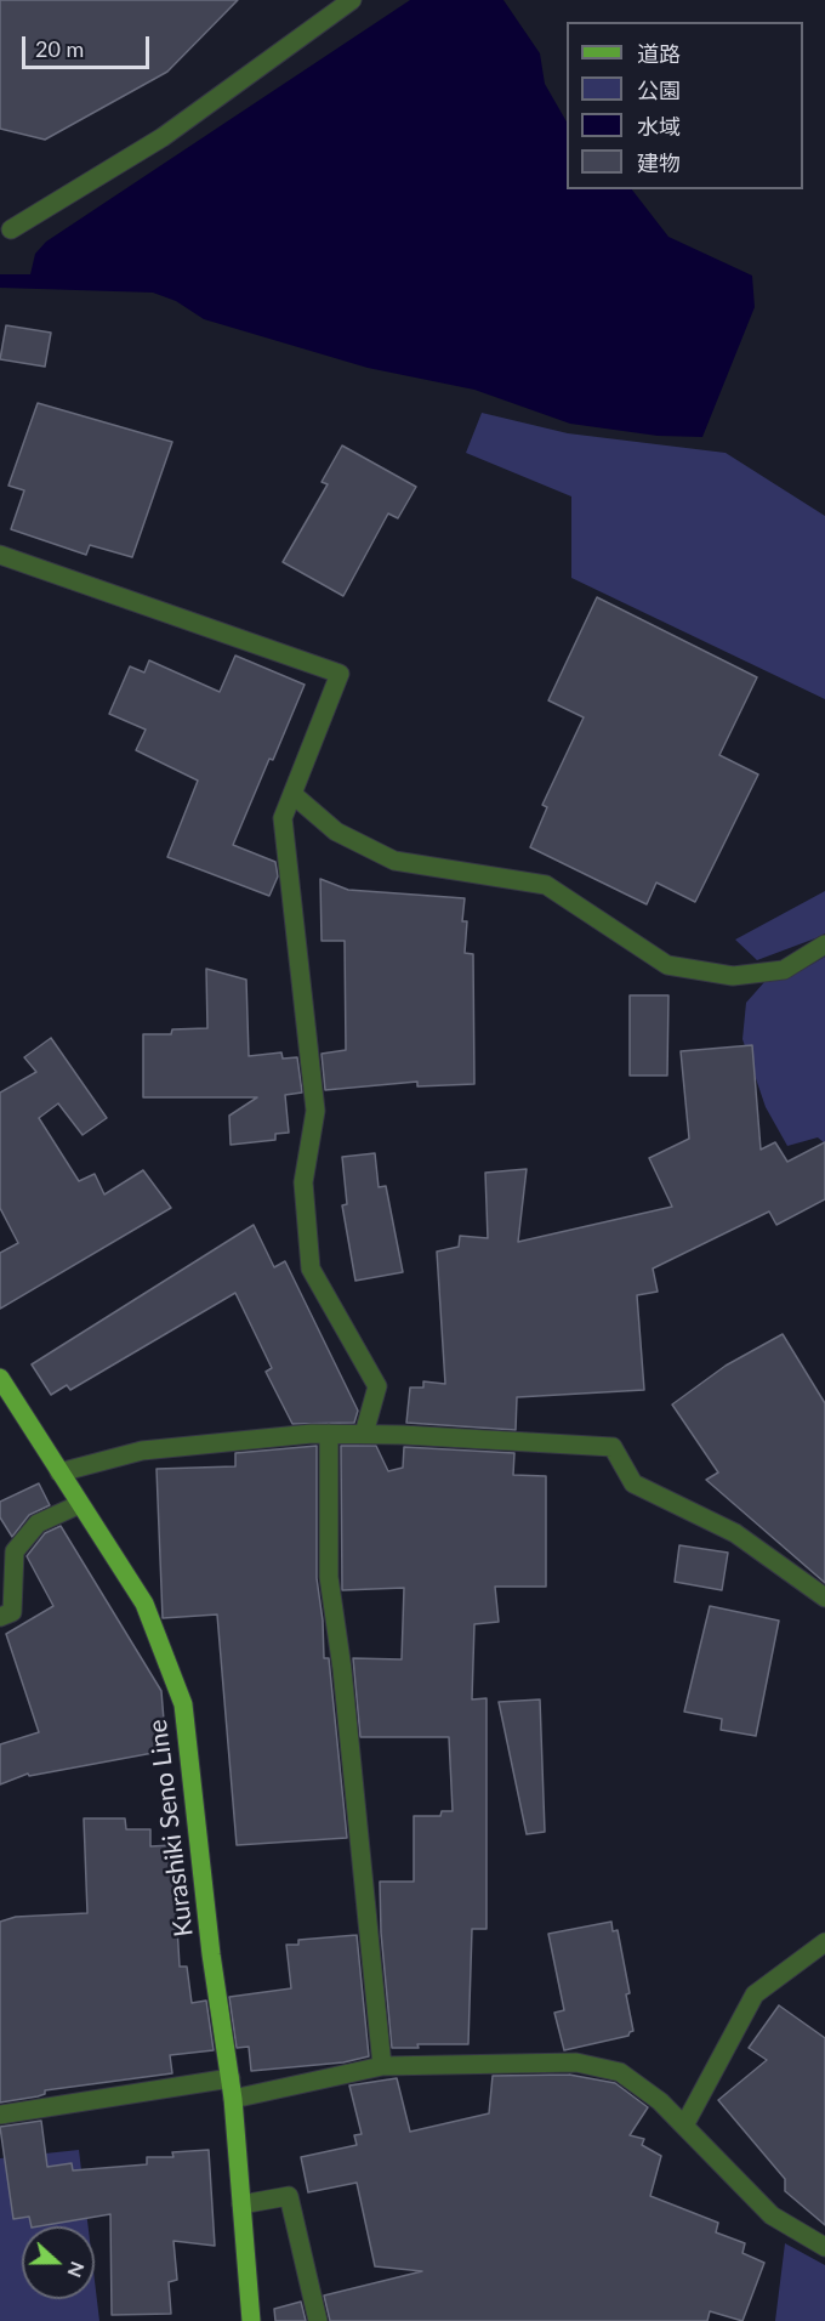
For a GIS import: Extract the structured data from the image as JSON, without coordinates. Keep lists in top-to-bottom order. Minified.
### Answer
{"streets":{"main road":["Kurashiki Seno Line"]},"legend":["道路","公園","水域","建物"],"scale_bar":"20 m","north":"right"}
